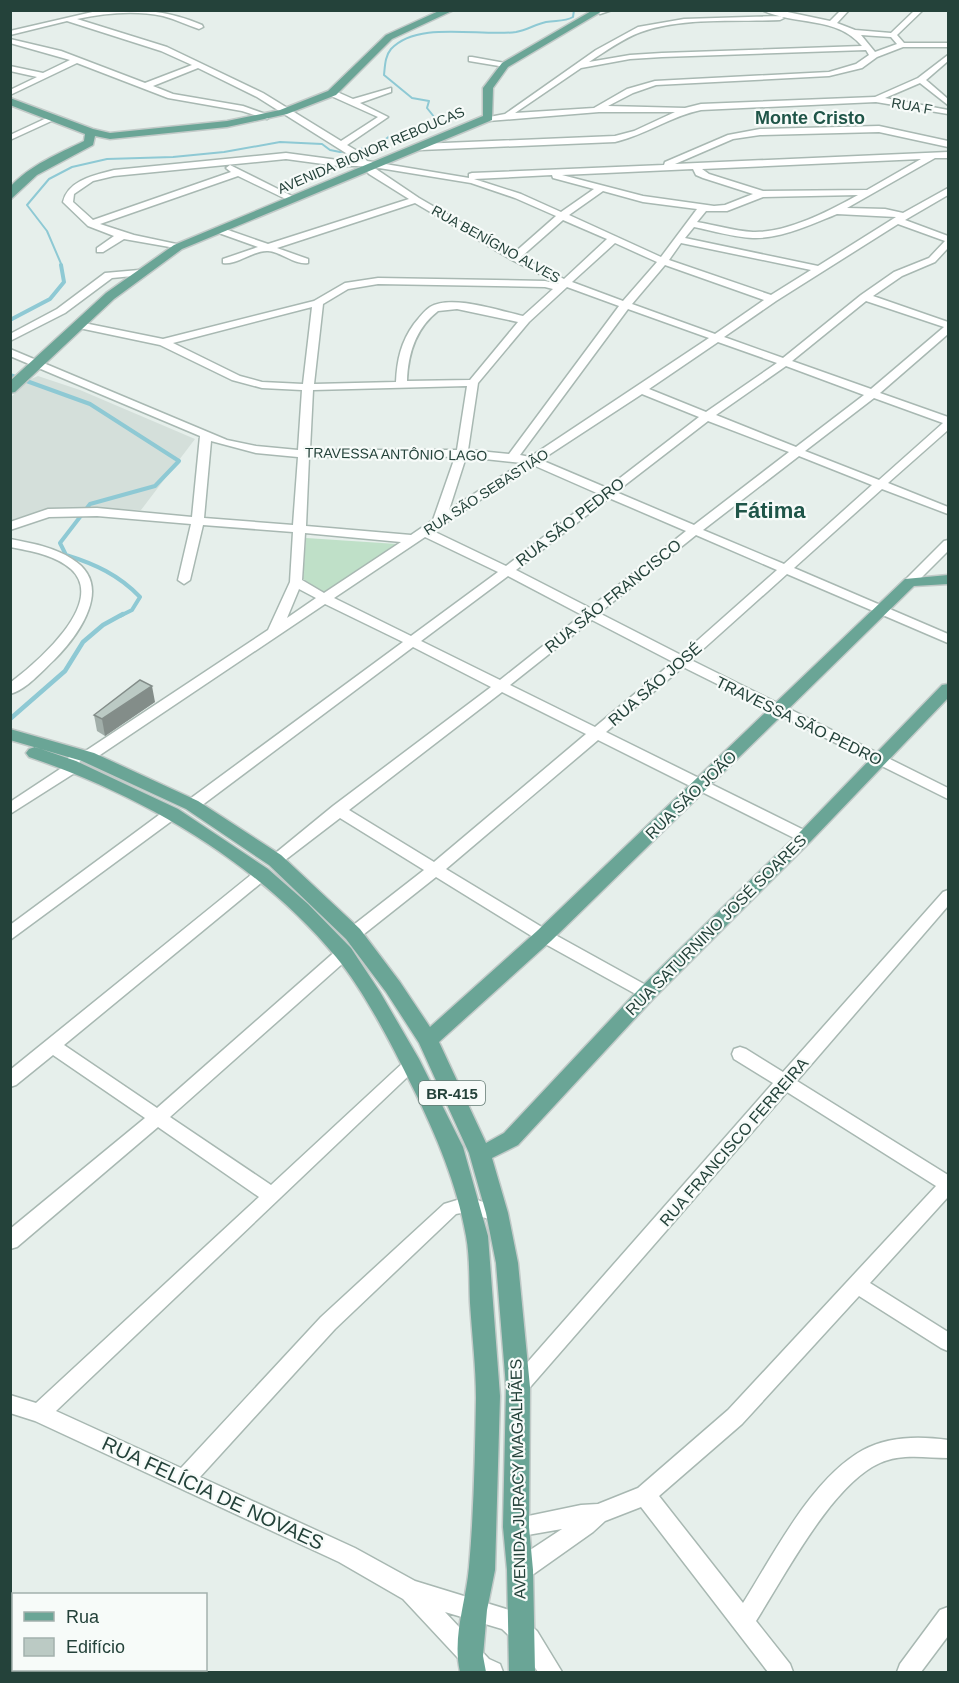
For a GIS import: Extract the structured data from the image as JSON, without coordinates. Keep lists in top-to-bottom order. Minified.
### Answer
{"streets":{"main road":["AVENIDA BIONOR REBOUCAS","RUA SÃO JOÃO","RUA SATURNINO JOSÉ SOARES","BR-415","AVENIDA JURACY MAGALHÃES"],"street":["RUA F","RUA BENÍGNO ALVES","TRAVESSA ANTÔNIO LAGO","RUA SÃO SEBASTIÃO","RUA SÃO PEDRO","RUA SÃO FRANCISCO","RUA SÃO JOSÉ","TRAVESSA SÃO PEDRO","RUA FRANCISCO FERREIRA","RUA FELÍCIA DE NOVAES"]},"crossings":[["AVENIDA BIONOR REBOUCAS","RUA BENÍGNO ALVES"],["AVENIDA BIONOR REBOUCAS","TRAVESSA ANTÔNIO LAGO"],["RUA BENÍGNO ALVES","RUA SÃO SEBASTIÃO"],["RUA BENÍGNO ALVES","RUA SÃO PEDRO"],["RUA BENÍGNO ALVES","RUA SÃO FRANCISCO"],["RUA BENÍGNO ALVES","RUA SÃO JOSÉ"],["TRAVESSA ANTÔNIO LAGO","RUA SÃO SEBASTIÃO"],["TRAVESSA ANTÔNIO LAGO","RUA SÃO PEDRO"],["TRAVESSA ANTÔNIO LAGO","RUA SÃO FRANCISCO"],["TRAVESSA ANTÔNIO LAGO","RUA SÃO JOSÉ"],["TRAVESSA ANTÔNIO LAGO","RUA SÃO JOÃO"],["RUA SÃO SEBASTIÃO","TRAVESSA SÃO PEDRO"],["RUA SÃO PEDRO","TRAVESSA SÃO PEDRO"],["RUA SÃO PEDRO","AVENIDA JURACY MAGALHÃES"],["RUA SÃO FRANCISCO","TRAVESSA SÃO PEDRO"],["RUA SÃO FRANCISCO","AVENIDA JURACY MAGALHÃES"],["RUA SÃO JOSÉ","TRAVESSA SÃO PEDRO"],["RUA SÃO JOSÉ","AVENIDA JURACY MAGALHÃES"],["TRAVESSA SÃO PEDRO","RUA SÃO JOÃO"],["TRAVESSA SÃO PEDRO","RUA SATURNINO JOSÉ SOARES"],["RUA SÃO JOÃO","AVENIDA JURACY MAGALHÃES"],["RUA SATURNINO JOSÉ SOARES","AVENIDA JURACY MAGALHÃES"],["RUA FRANCISCO FERREIRA","AVENIDA JURACY MAGALHÃES"],["AVENIDA JURACY MAGALHÃES","RUA FELÍCIA DE NOVAES"]],"districts":["Monte Cristo","Fátima"],"legend":["Rua","Edifício"]}
